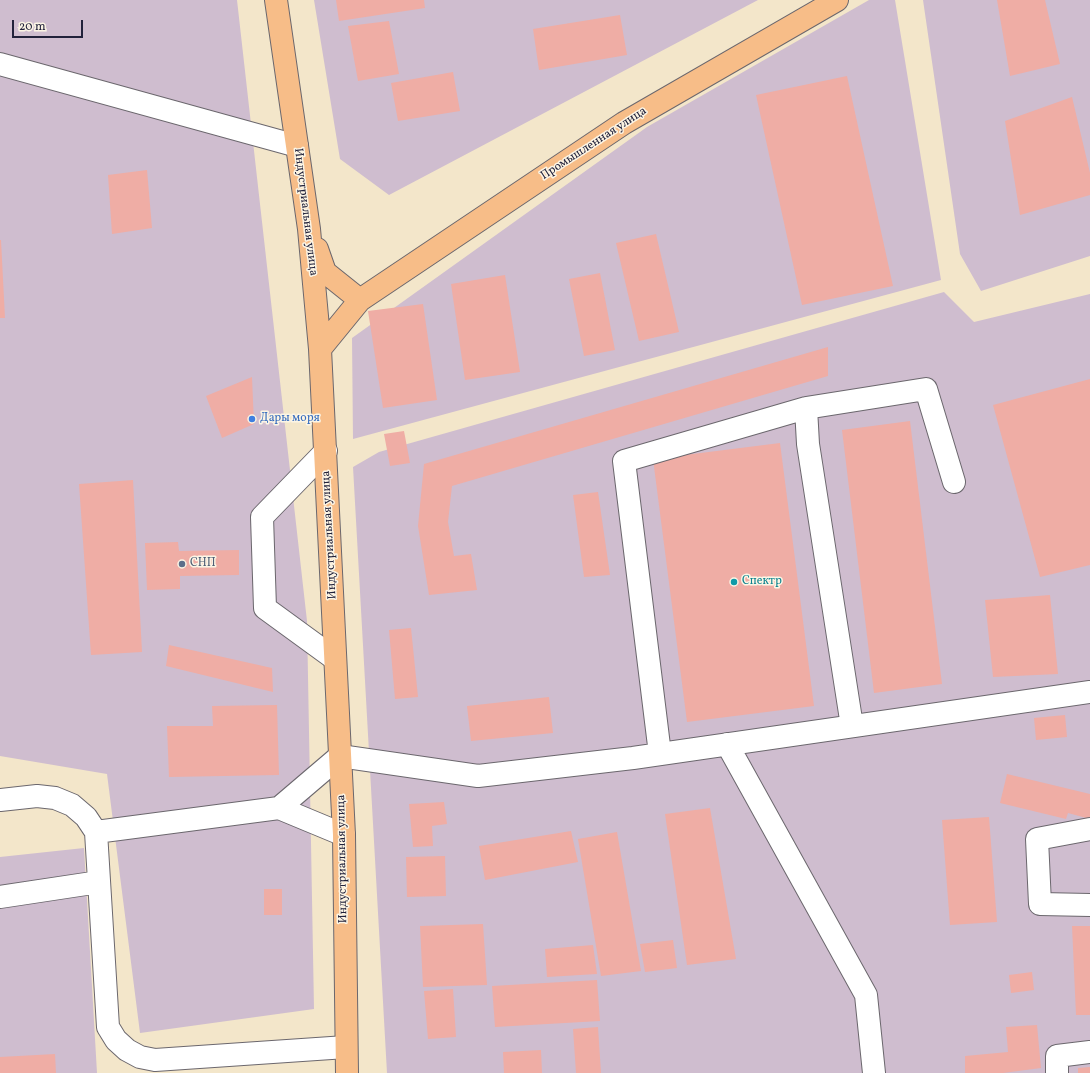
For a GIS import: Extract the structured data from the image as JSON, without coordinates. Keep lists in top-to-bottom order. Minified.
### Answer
{"streets":{"main road":["Промышленная улица","Индустриальная улица"]},"crossings":[["Промышленная улица","Индустриальная улица"]],"places":["Дары моря","СНП","Спектр"],"scale_bar":"20 m"}
